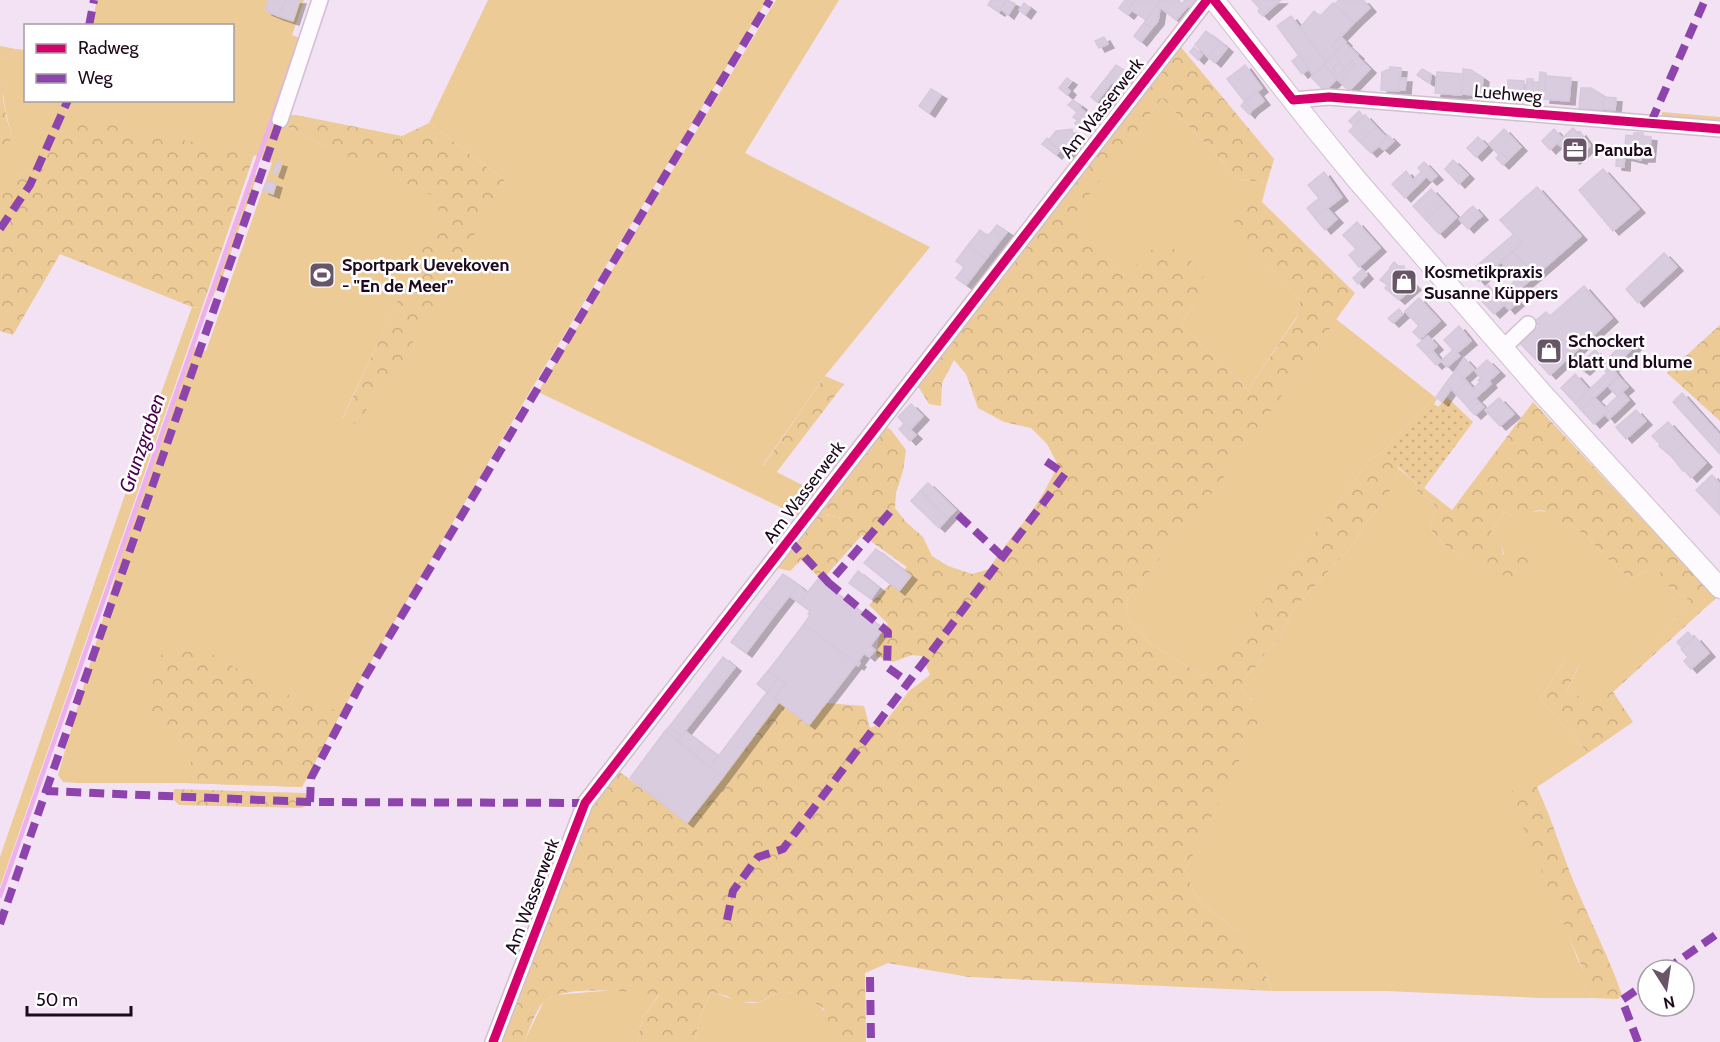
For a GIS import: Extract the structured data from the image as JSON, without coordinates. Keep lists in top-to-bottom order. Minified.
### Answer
{"streets":{"street":["Luehweg","Am Wasserwerk"]},"water":["Grunzgraben"],"places":{"office":["Panuba"],"sports":["Sportpark Uevekoven - \"En de Meer\""],"shop":["Kosmetikpraxis Susanne Küppers","Schockert blatt und blume"]},"legend":["Radweg","Weg"],"scale_bar":"50 m","north":"bottom"}
